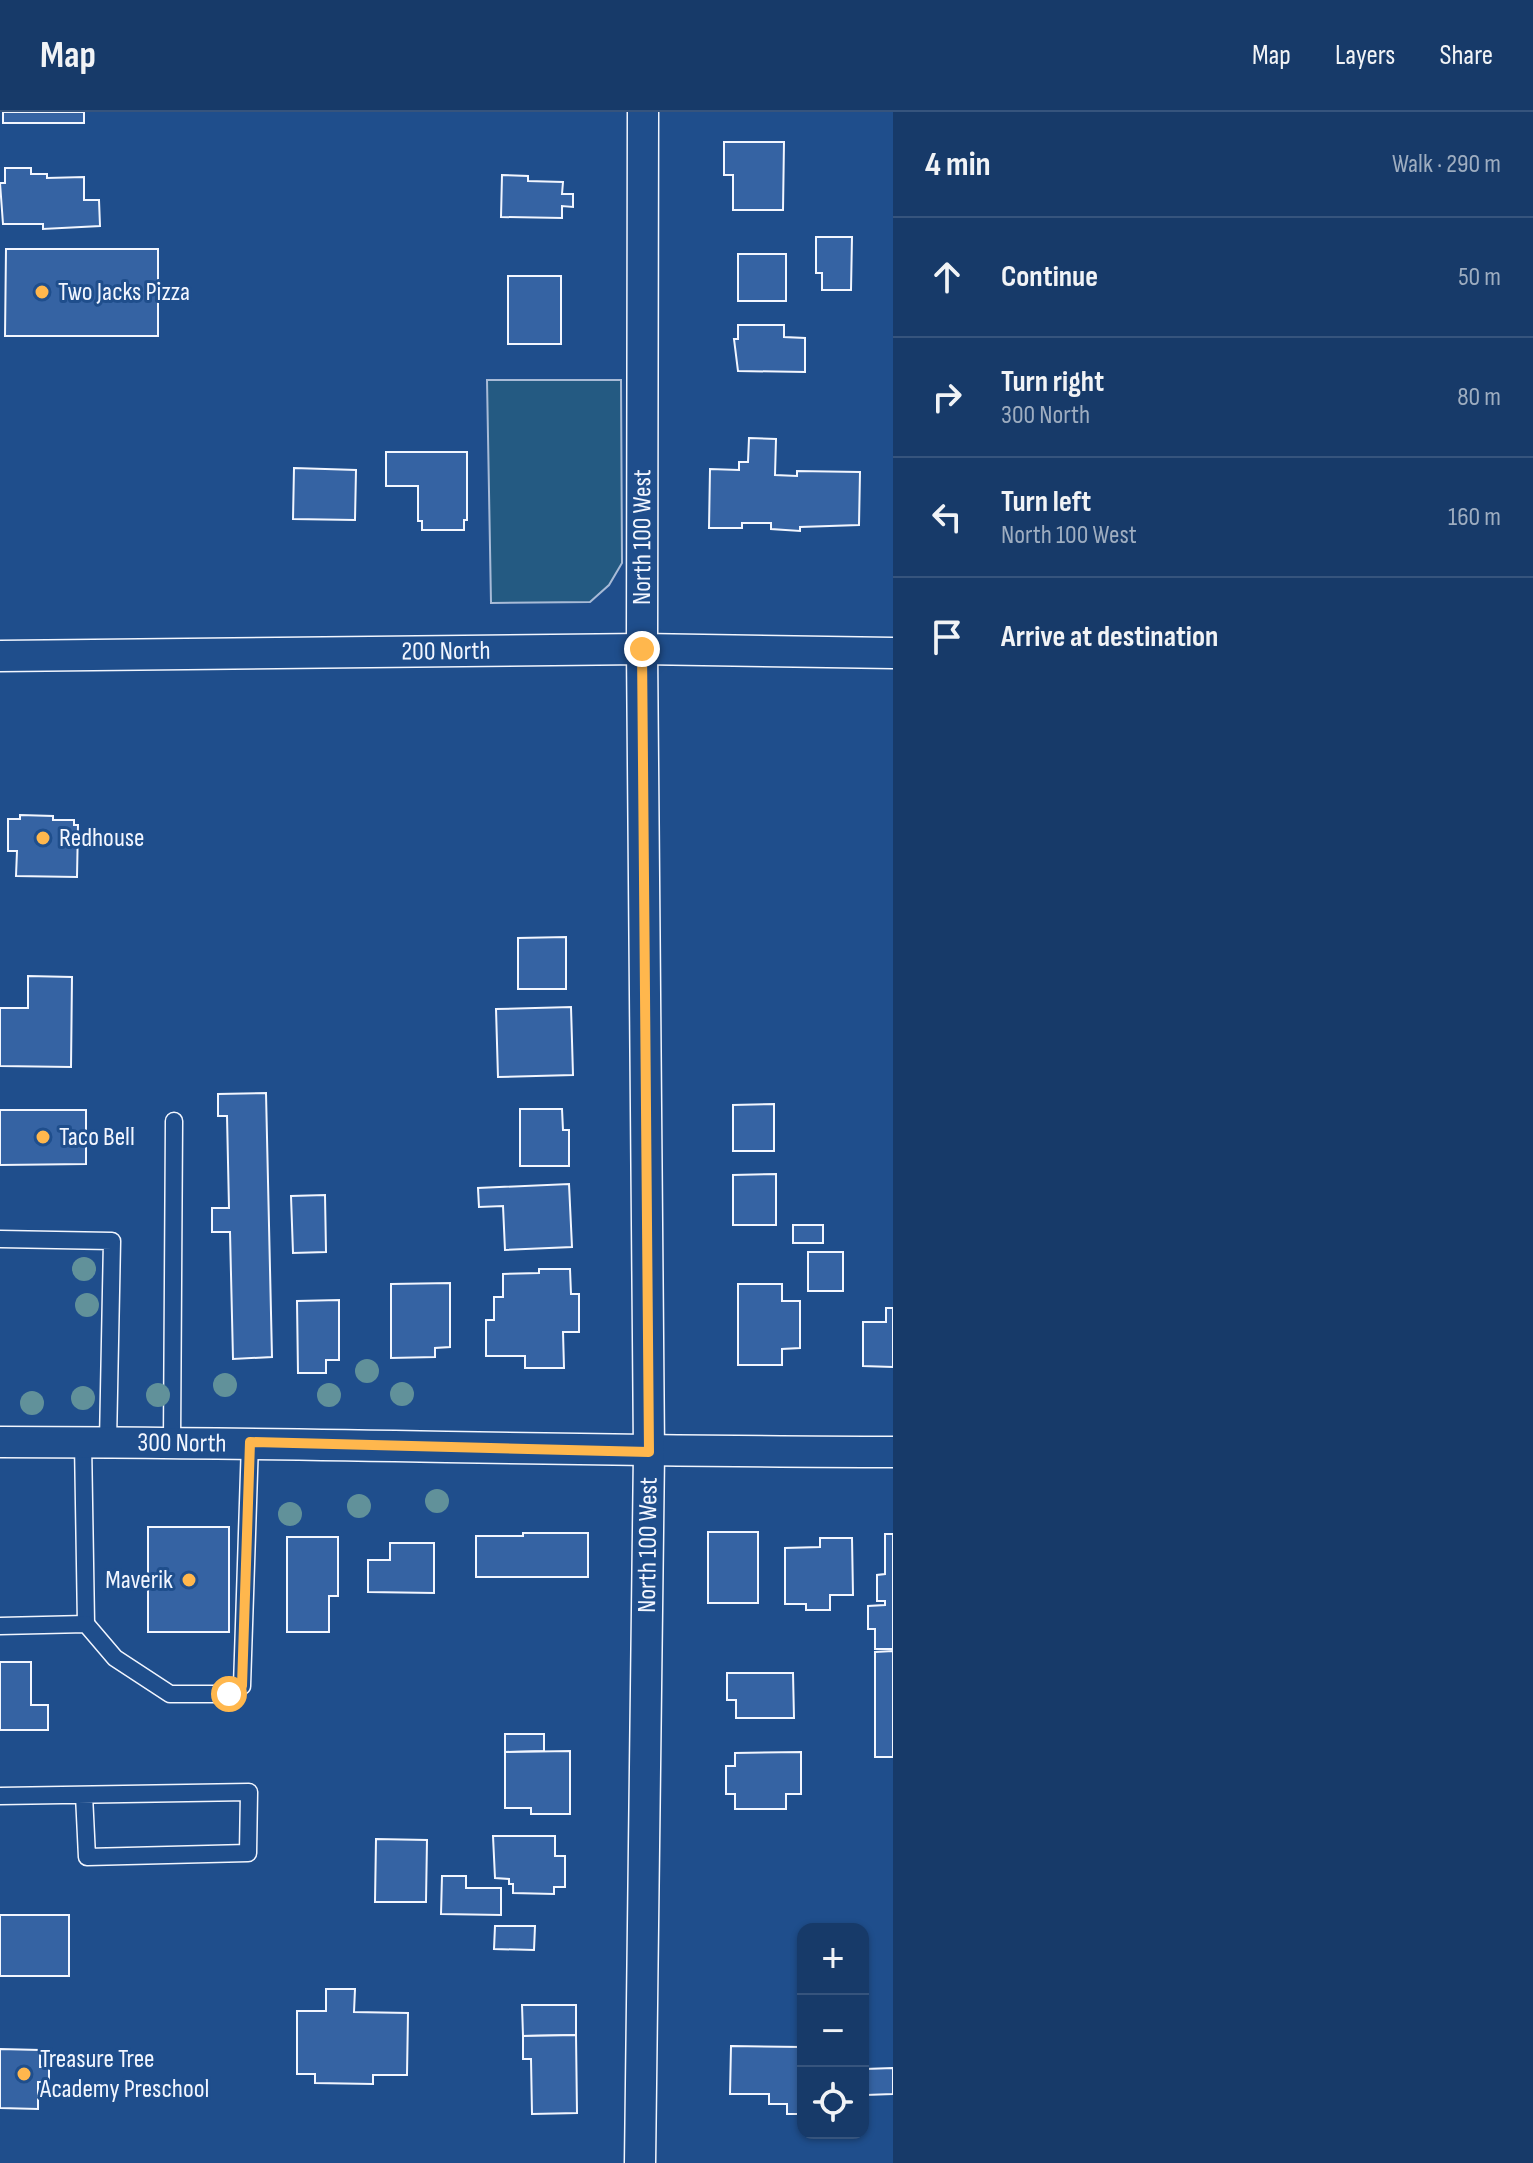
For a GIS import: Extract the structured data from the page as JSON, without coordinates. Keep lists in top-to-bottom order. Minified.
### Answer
{"streets":{"street":["North 100 West","200 North","300 North"]},"crossings":[["North 100 West","200 North"],["North 100 West","300 North"]],"places":["Two Jacks Pizza","Redhouse","Taco Bell","Maverik","Treasure Tree Academy Preschool"],"page":{"header":"Map","nav":["Map","Layers","Share"],"heading":["4 min","Walk · 290 m"],"list":[["Continue","50 m"],["Turn right","300 North","80 m"],["Turn left","North 100 West","160 m"],"Arrive at destination"],"map_buttons":["+","−"]}}
